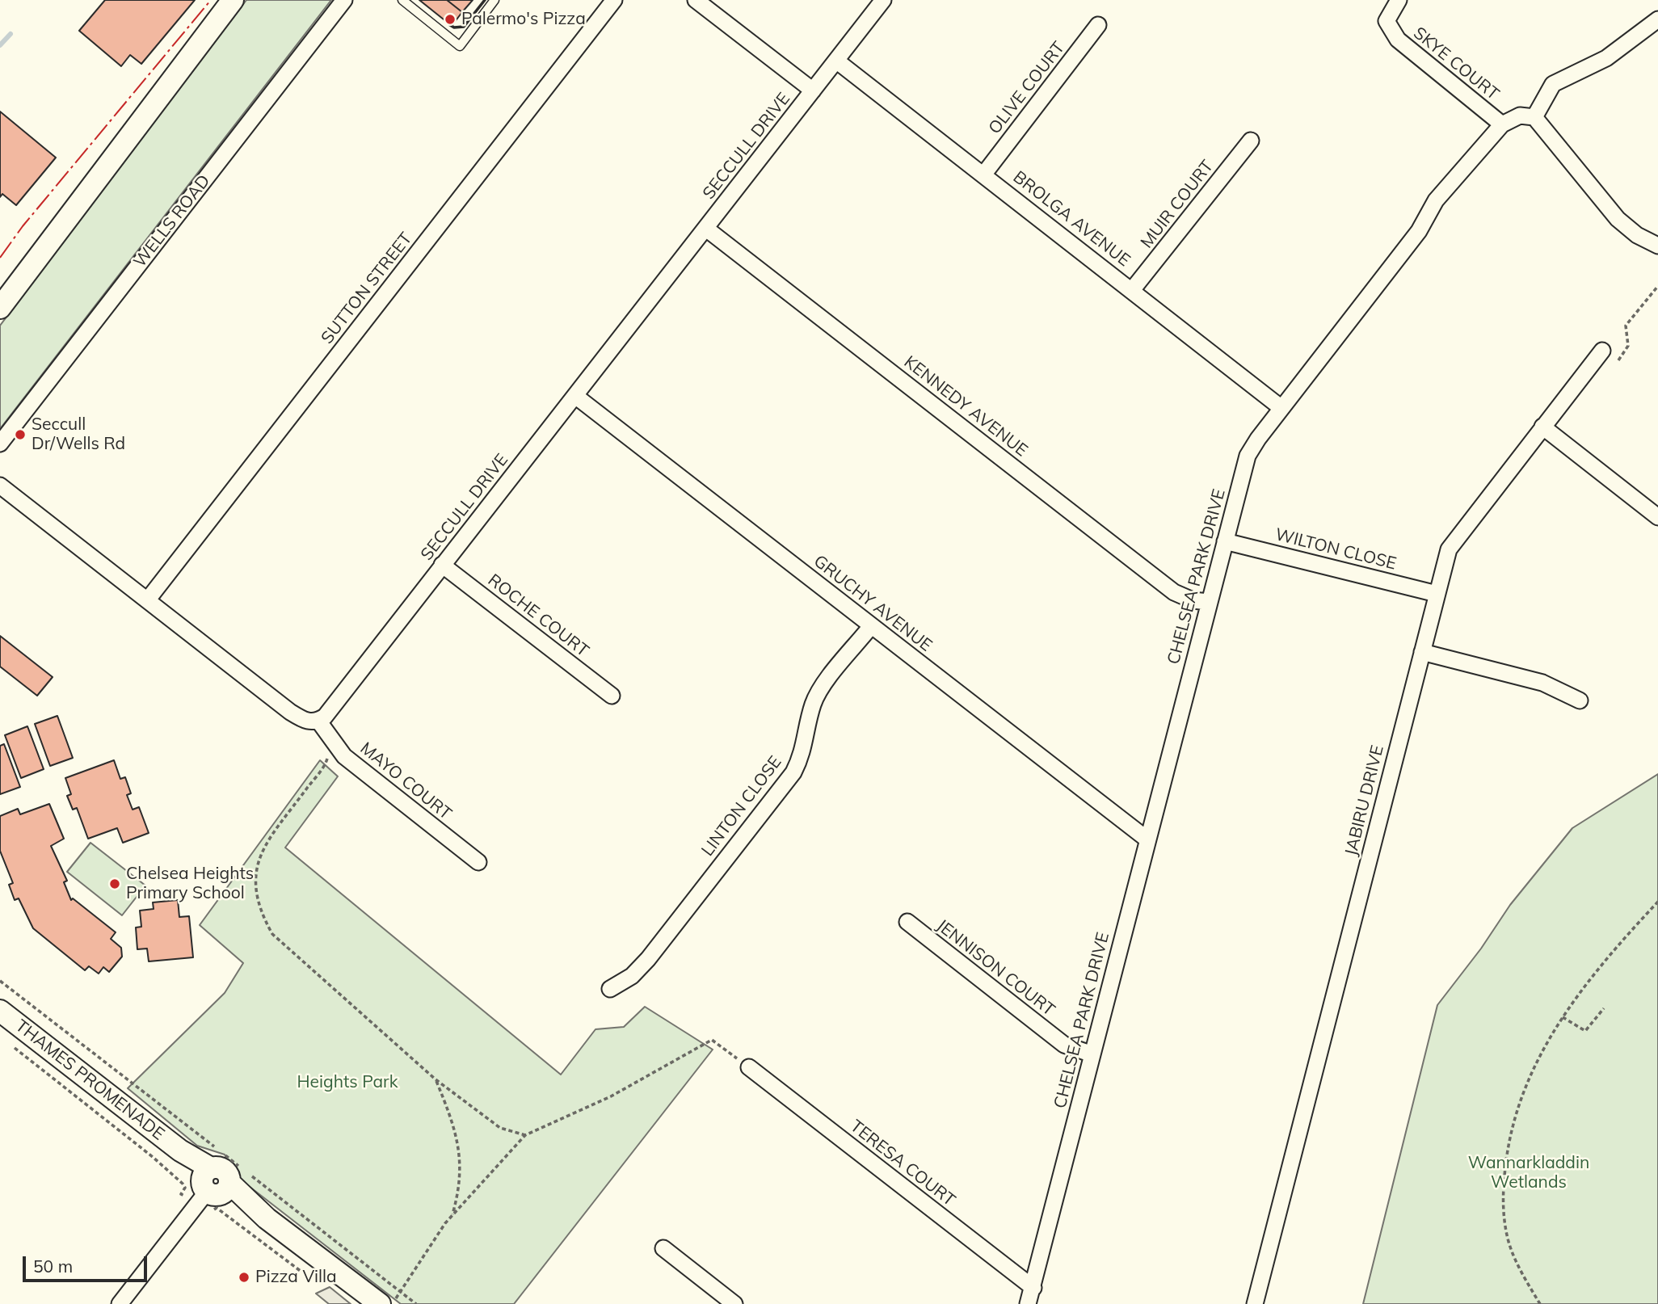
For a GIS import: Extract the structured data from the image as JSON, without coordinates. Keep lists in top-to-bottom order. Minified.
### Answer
{"streets":{"main road":["THAMES PROMENADE"],"street":["SKYE COURT","OLIVE COURT","SECCULL DRIVE","MUIR COURT","BROLGA AVENUE","WELLS ROAD","SUTTON STREET","KENNEDY AVENUE","WILTON CLOSE","CHELSEA PARK DRIVE","GRUCHY AVENUE","ROCHE COURT","MAYO COURT","JABIRU DRIVE","LINTON CLOSE","JENNISON COURT","TERESA COURT"]},"crossings":[["SKYE COURT","CHELSEA PARK DRIVE"],["OLIVE COURT","BROLGA AVENUE"],["SECCULL DRIVE","BROLGA AVENUE"],["SECCULL DRIVE","KENNEDY AVENUE"],["SECCULL DRIVE","GRUCHY AVENUE"],["SECCULL DRIVE","ROCHE COURT"],["SECCULL DRIVE","MAYO COURT"],["MUIR COURT","BROLGA AVENUE"],["BROLGA AVENUE","CHELSEA PARK DRIVE"],["KENNEDY AVENUE","CHELSEA PARK DRIVE"],["WILTON CLOSE","CHELSEA PARK DRIVE"],["WILTON CLOSE","JABIRU DRIVE"],["CHELSEA PARK DRIVE","GRUCHY AVENUE"],["CHELSEA PARK DRIVE","JENNISON COURT"],["CHELSEA PARK DRIVE","TERESA COURT"],["GRUCHY AVENUE","LINTON CLOSE"]],"parks":["Heights Park","Wannarkladdin Wetlands"],"places":["Palermo's Pizza","Seccull Dr/Wells Rd","Chelsea Heights Primary School","Pizza Villa"],"scale_bar":"50 m"}
